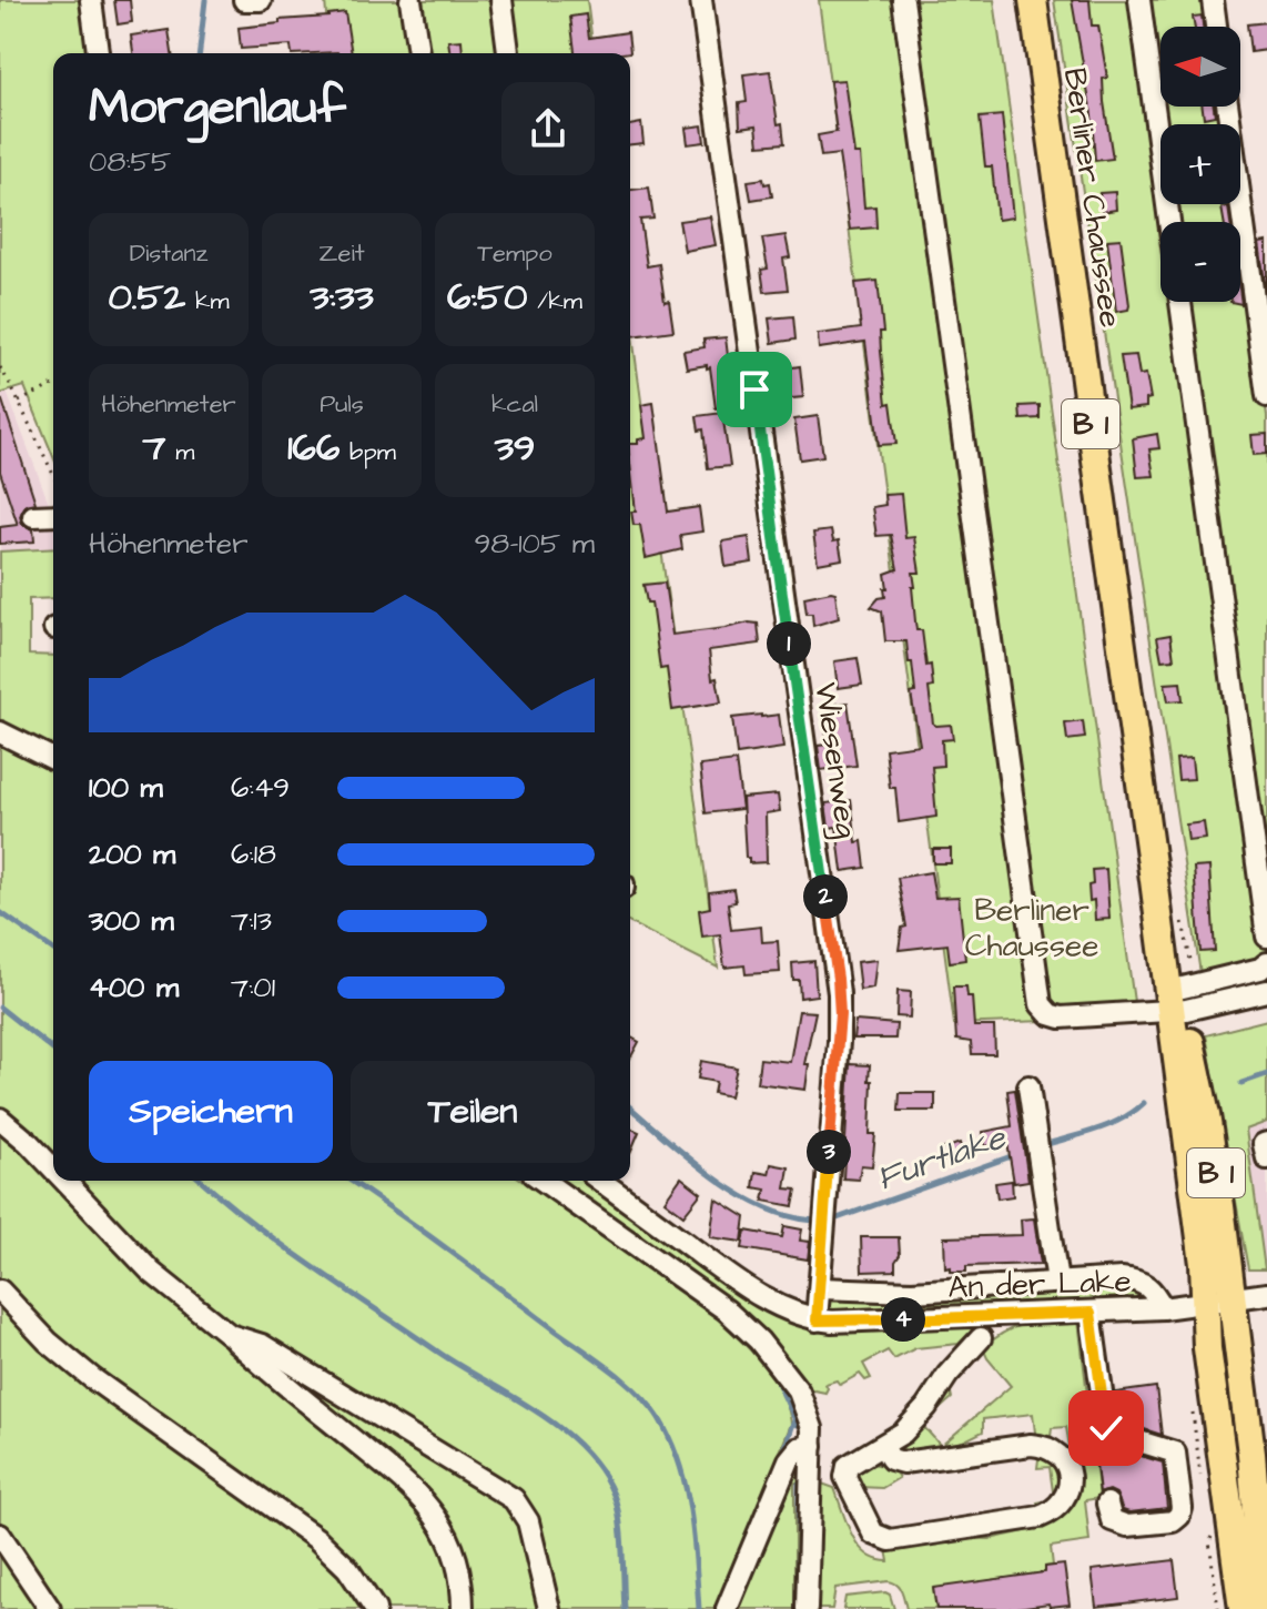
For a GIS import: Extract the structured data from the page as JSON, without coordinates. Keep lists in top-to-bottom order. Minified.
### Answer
{"streets":{"main road":["Berliner Chaussee","B 1"],"street":["Wiesenweg","An der Lake"]},"crossings":[["Berliner Chaussee","An der Lake"],["Wiesenweg","An der Lake"]],"water":["Furtlake"],"parks":["Berliner Chaussee"],"north":"left","page":{"map_buttons":["+","−"],"heading":["Morgenlauf","08:55"],"stats":[["Distanz","0.52 km"],["Zeit","3:33"],["Tempo","6:50 /km"],["Höhenmeter","7 m"],["Puls","166 bpm"],["kcal","39"]],"chart":["Höhenmeter","98–105 m"],"pins":["1","2","3","4"],"list":[{"name":"100 m","note":"6:49"},{"name":"200 m","note":"6:18"},{"name":"300 m","note":"7:13"},{"name":"400 m","note":"7:01"}],"buttons":["Speichern","Teilen"]}}
